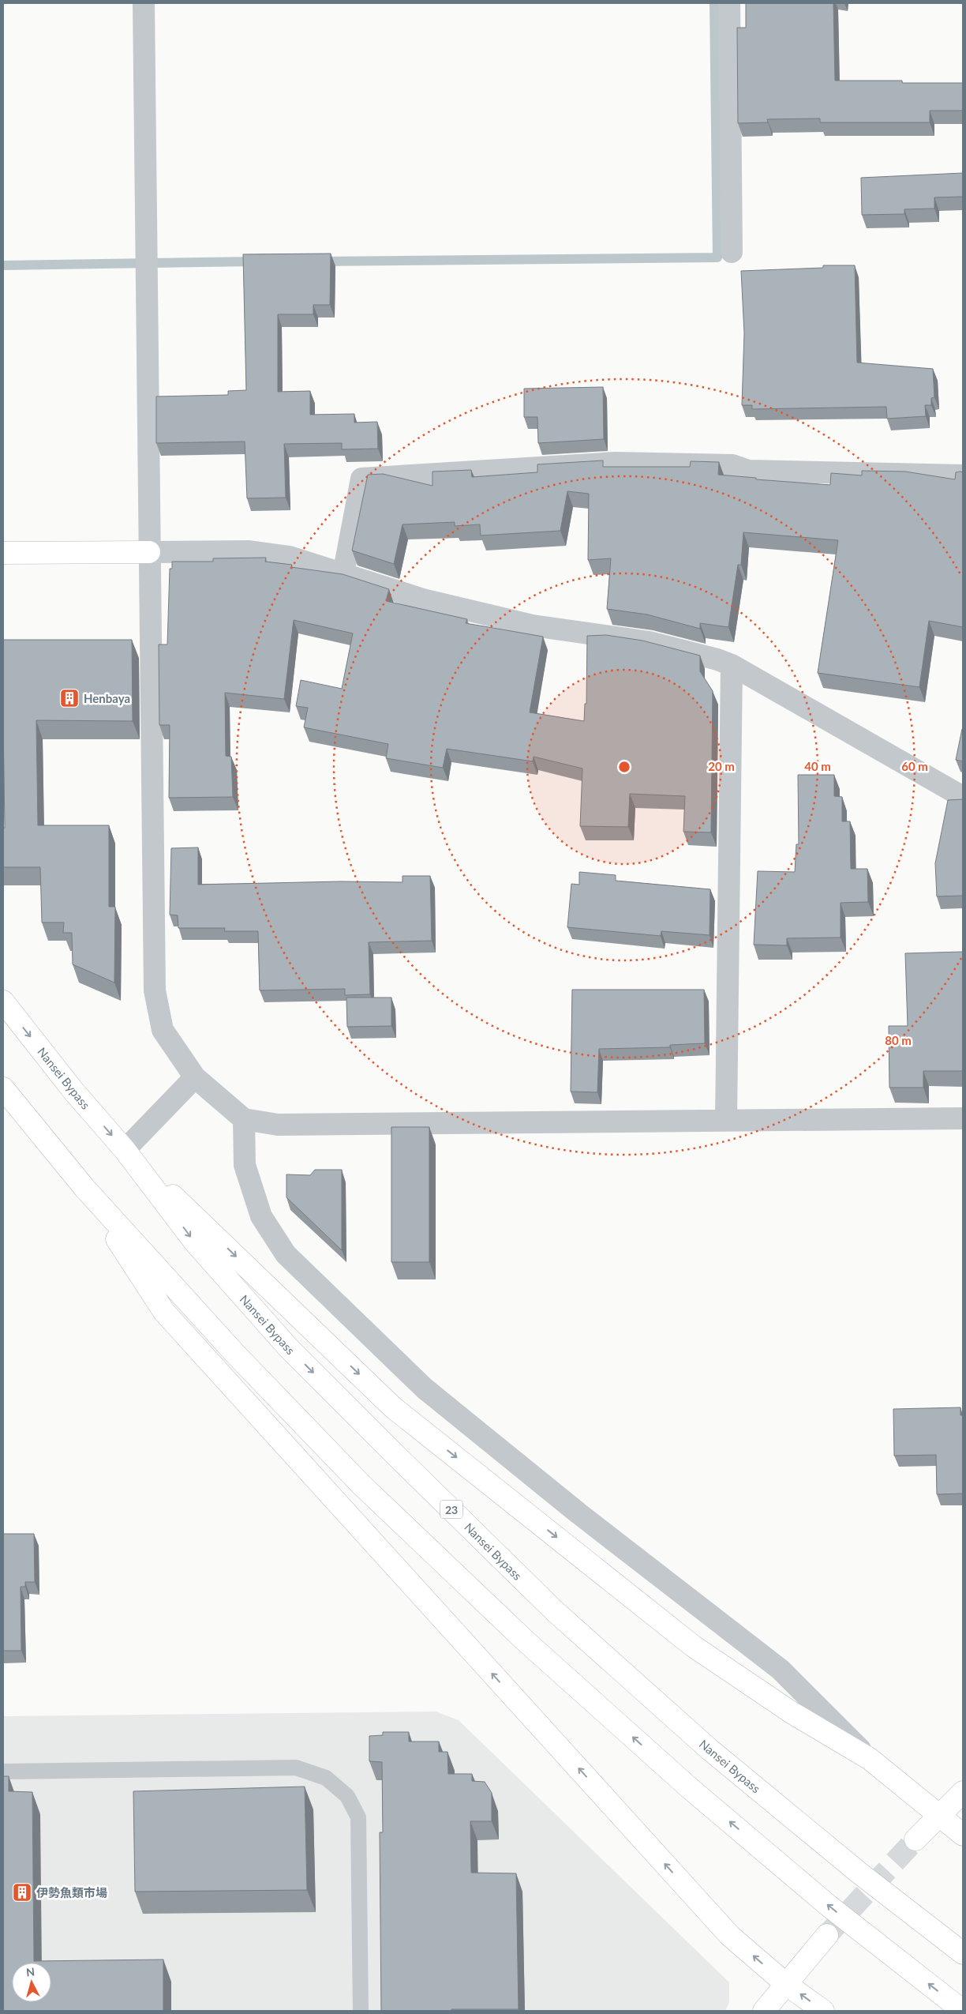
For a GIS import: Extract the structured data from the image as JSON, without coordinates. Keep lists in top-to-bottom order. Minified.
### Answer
{"streets":{"main road":["Nansei Bypass","23"]},"places":{"building":["Henbaya","伊勢魚類市場"]},"north":"top","rings":["20 m","40 m","60 m","80 m"]}
